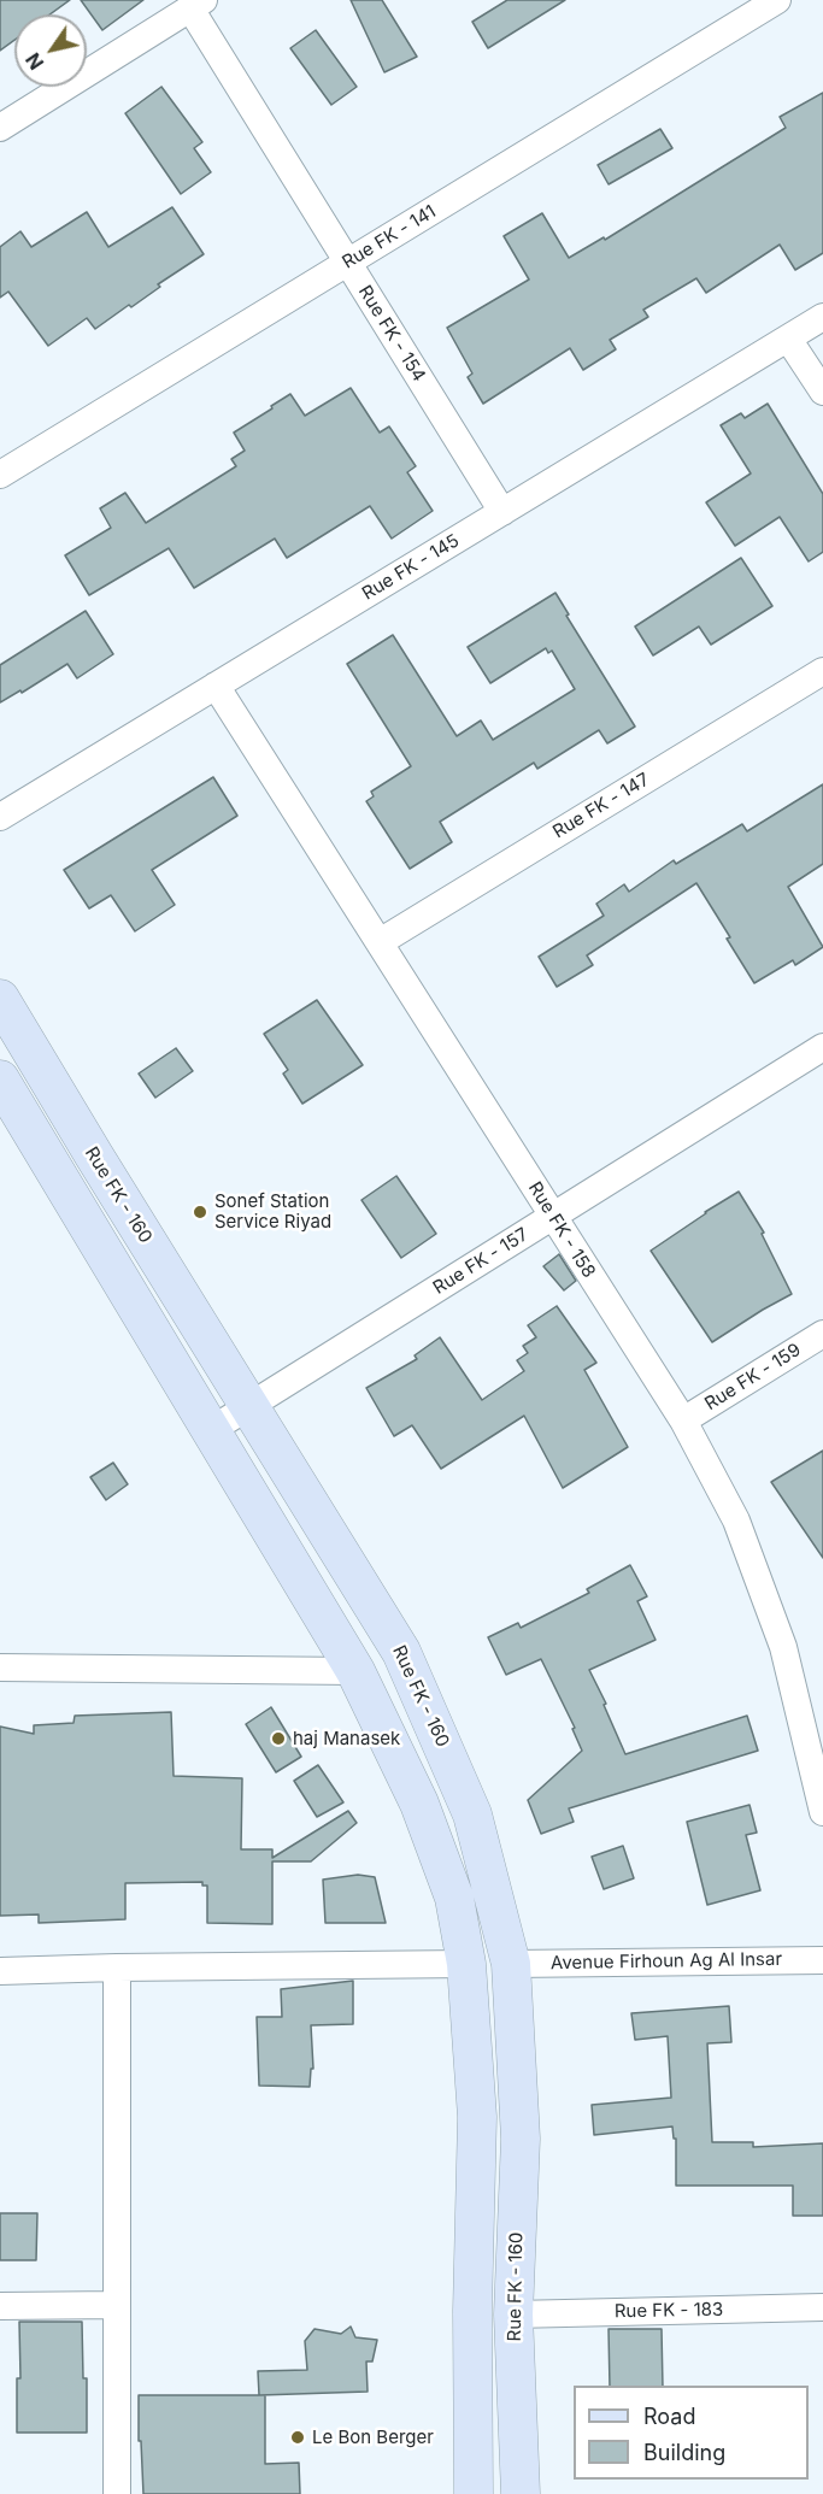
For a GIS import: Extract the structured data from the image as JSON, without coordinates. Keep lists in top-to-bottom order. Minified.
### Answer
{"streets":{"main road":["Rue FK - 160"],"street":["Rue FK - 141","Rue FK - 154","Rue FK - 145","Rue FK - 147","Rue FK - 158","Rue FK - 157","Rue FK - 159","Avenue Firhoun Ag Al Insar","Rue FK - 183"]},"crossings":[["Rue FK - 141","Rue FK - 154"],["Rue FK - 154","Rue FK - 145"],["Rue FK - 145","Rue FK - 158"],["Rue FK - 147","Rue FK - 158"],["Rue FK - 160","Rue FK - 157"],["Rue FK - 160","Avenue Firhoun Ag Al Insar"],["Rue FK - 160","Rue FK - 183"],["Rue FK - 158","Rue FK - 157"],["Rue FK - 158","Rue FK - 159"]],"places":["Sonef Station Service Riyad","haj Manasek","Le Bon Berger"],"legend":["Road","Building"],"north":"bottom left"}
